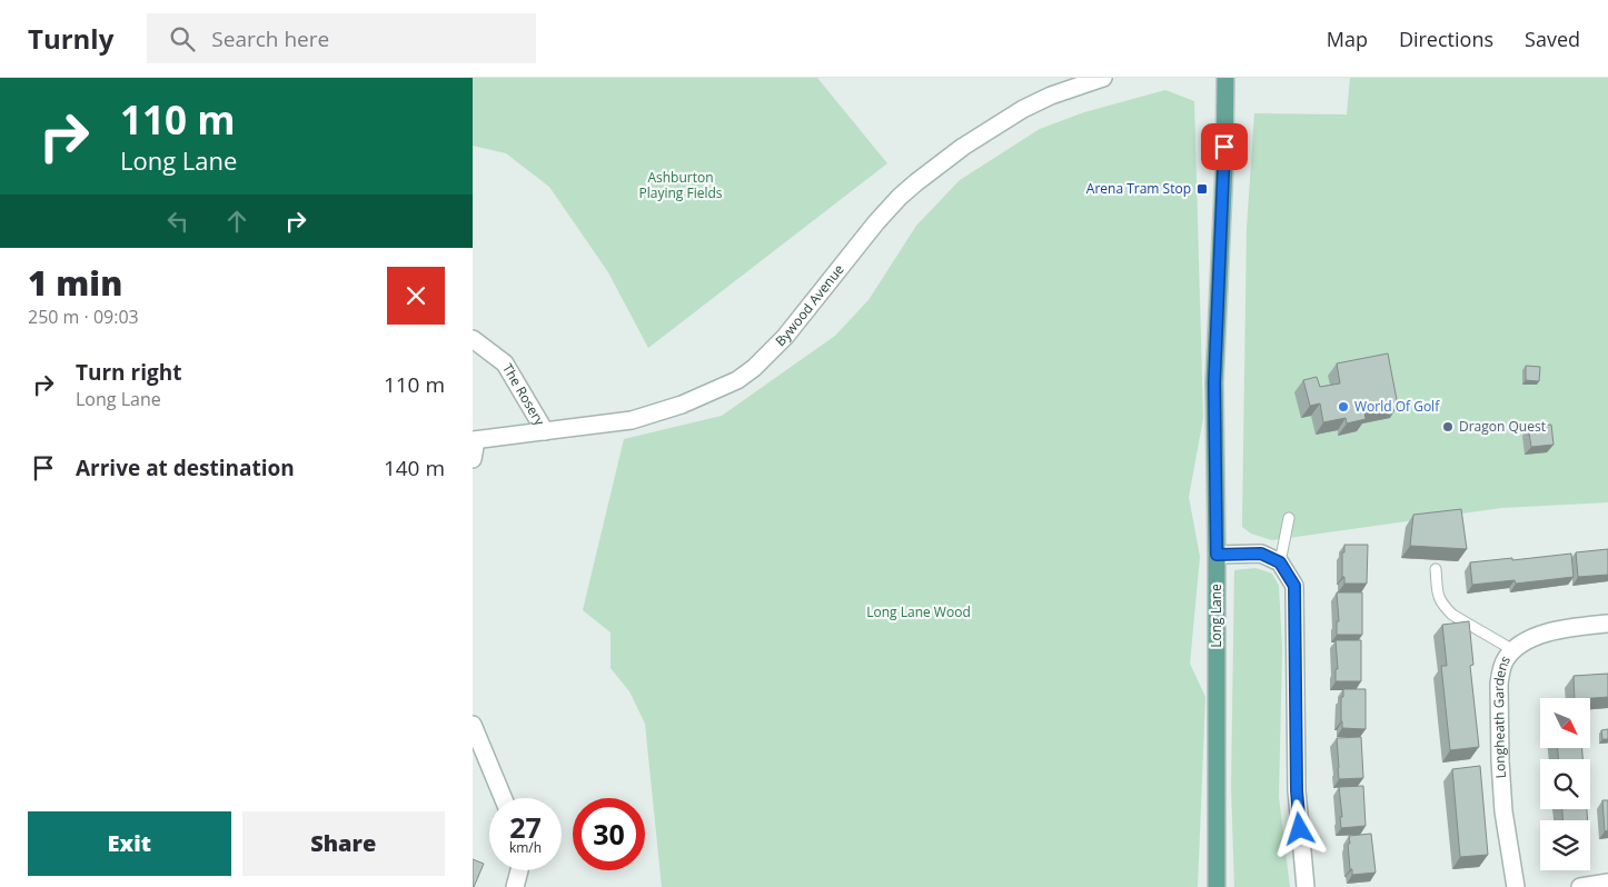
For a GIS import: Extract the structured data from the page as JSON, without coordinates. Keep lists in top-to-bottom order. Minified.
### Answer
{"streets":{"main road":["Long Lane"],"street":["Bywood Avenue","The Rosery","Longheath Gardens"]},"crossings":[["Bywood Avenue","The Rosery"]],"parks":["Ashburton Playing Fields","Long Lane Wood"],"places":{"transit":["Arena Tram Stop"],"other":["World Of Golf","Dragon Quest"]},"north":"bottom right","page":{"header":"Turnly","search":"Search here","nav":["Map","Directions","Saved"],"turn":["110 m","Long Lane"],"heading":["1 min","250 m · 09:03"],"list":[{"name":"Turn right","note":"Long Lane","value":"110 m"},{"name":"Arrive at destination","value":"140 m"}],"speed":"27 km/h","limit":"30","buttons":["Exit","Share"]}}
